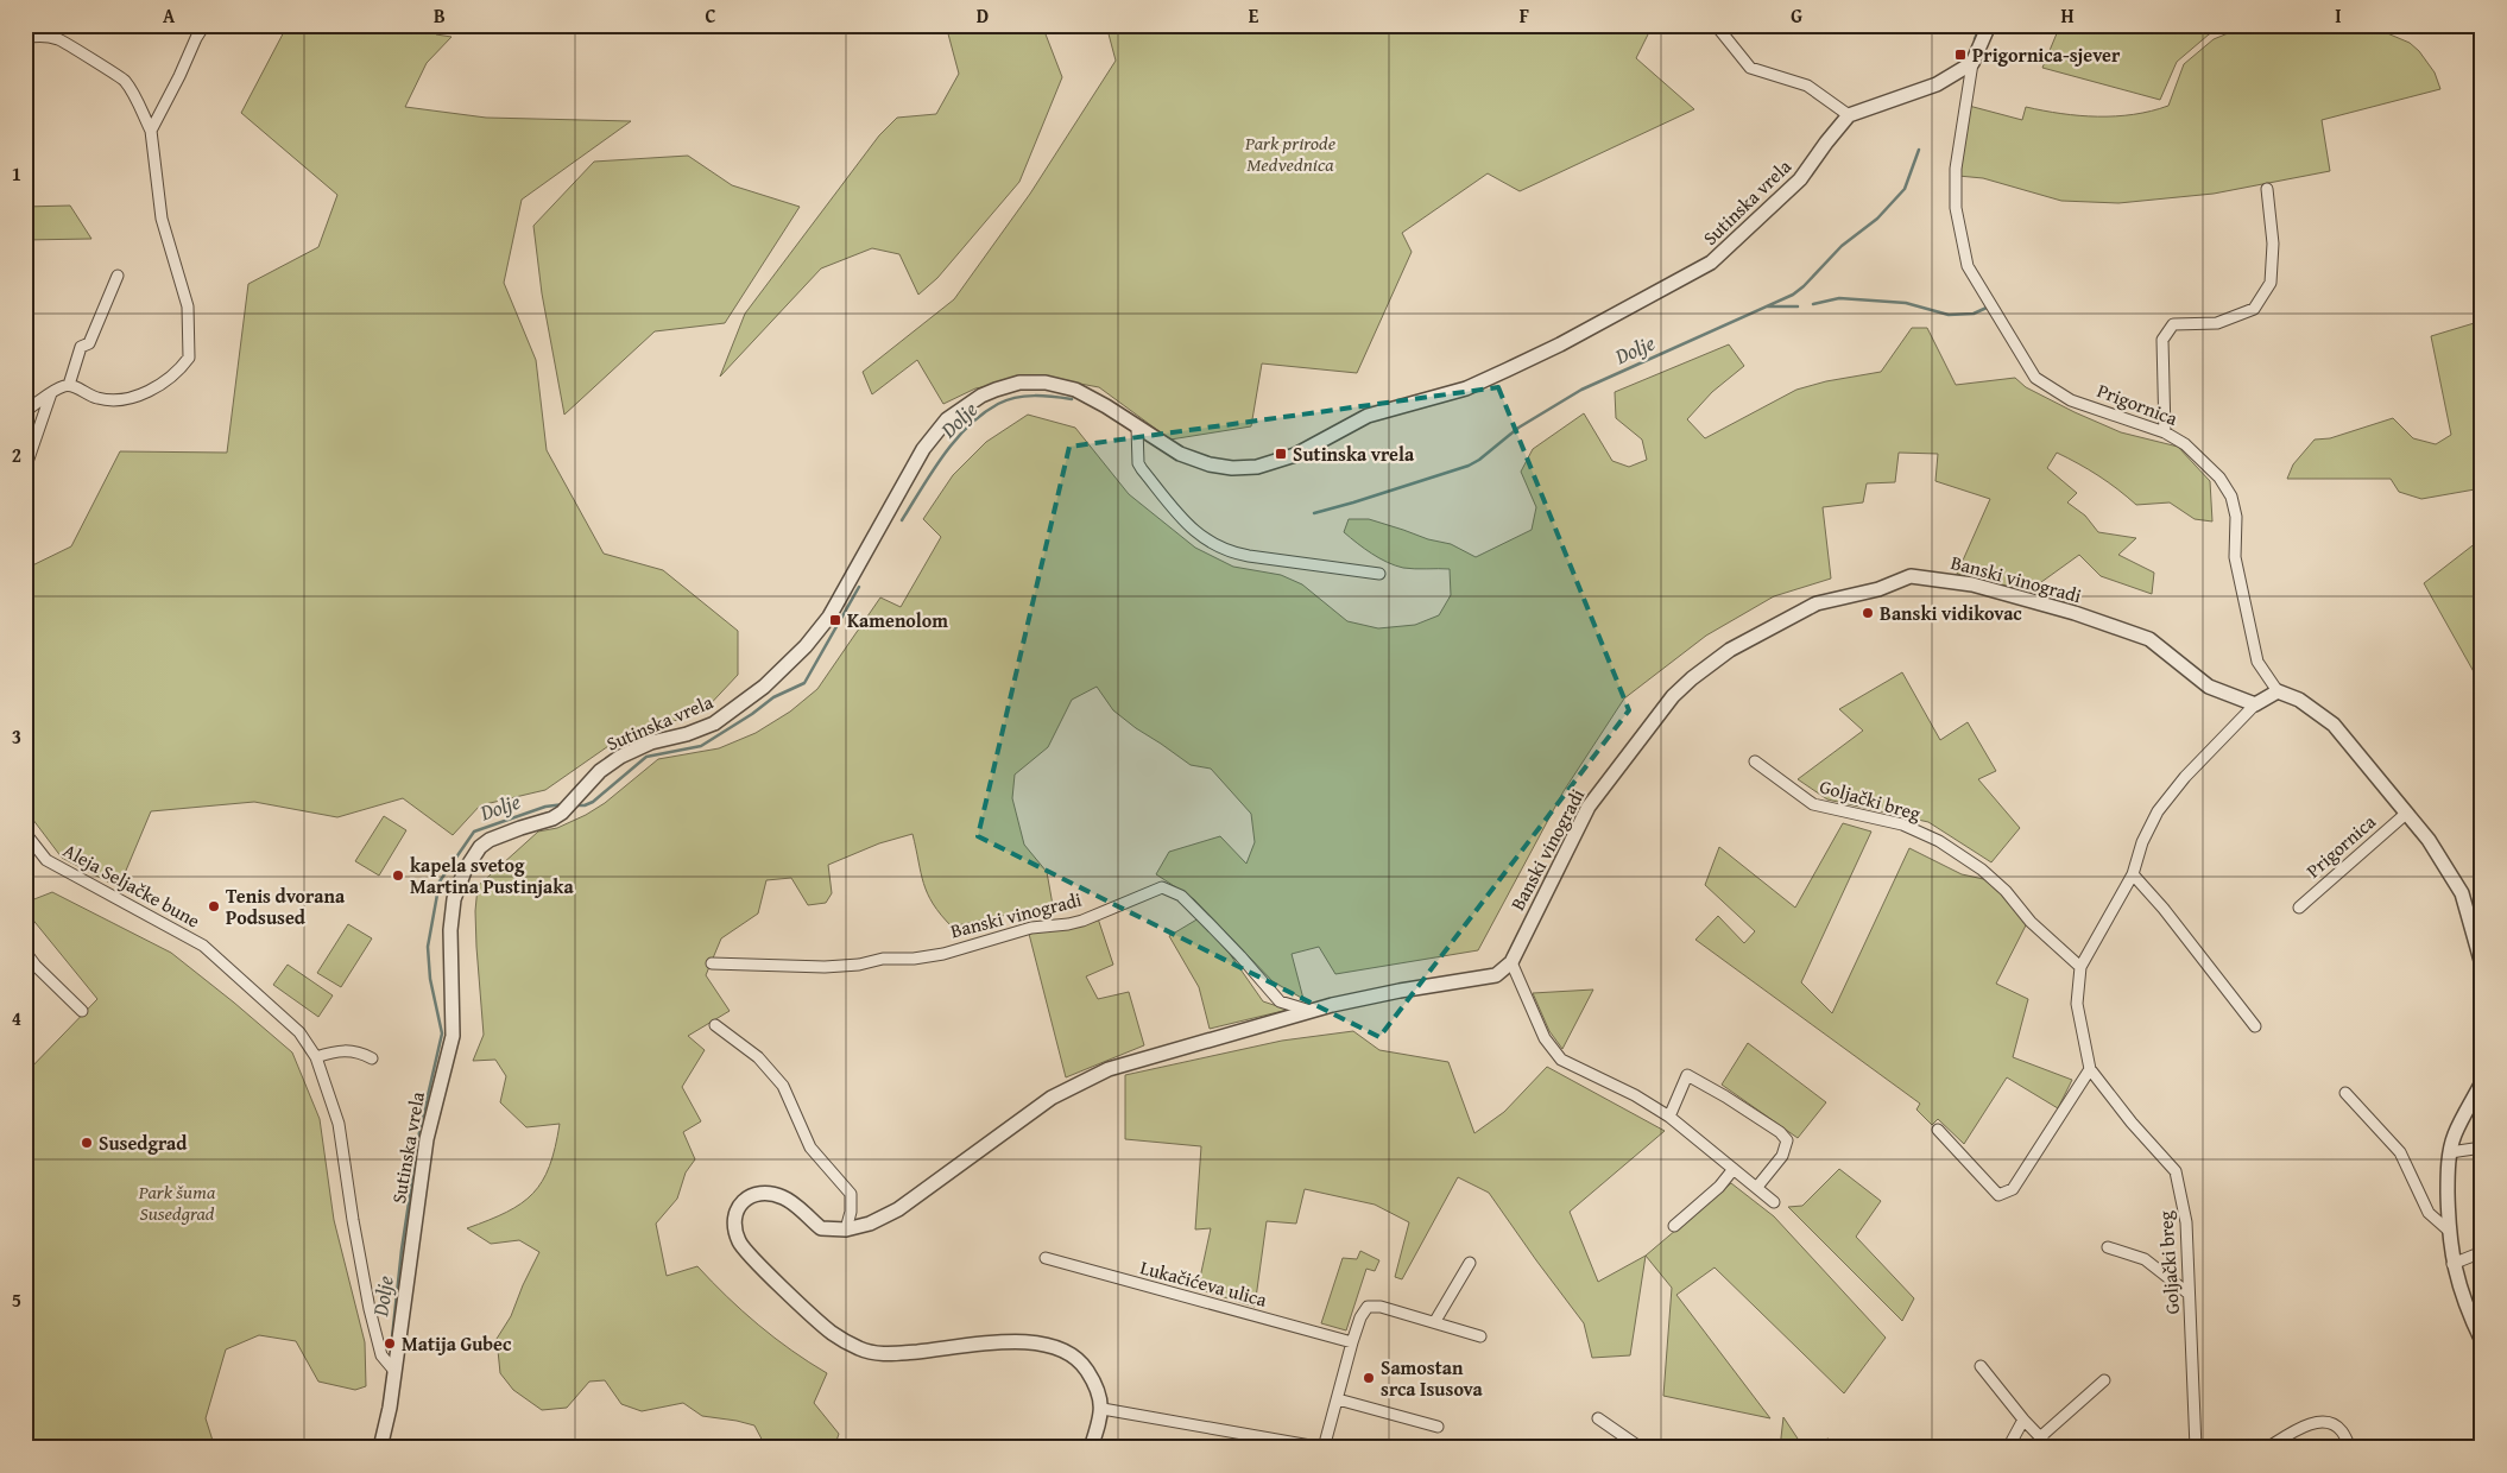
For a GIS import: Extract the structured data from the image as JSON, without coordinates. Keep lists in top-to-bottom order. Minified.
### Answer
{"streets":{"street":["Sutinska vrela","Prigornica","Banski vinogradi","Goljački breg","Aleja Seljačke bune","Lukačićeva ulica"]},"crossings":[["Sutinska vrela","Aleja Seljačke bune"],["Banski vinogradi","Goljački breg"]],"water":["Dolje"],"parks":["Park prirode Medvednica","Park šuma Susedgrad"],"places":{"transit":["Prigornica-sjever","Sutinska vrela","Kamenolom"],"other":["Banski vidikovac","kapela svetog Martina Pustinjaka","Tenis dvorana Podsused","Susedgrad","Matija Gubec","Samostan srca Isusova"]},"grid":{"columns":["A","B","C","D","E","F","G","H","I"],"rows":["1","2","3","4","5"]}}
